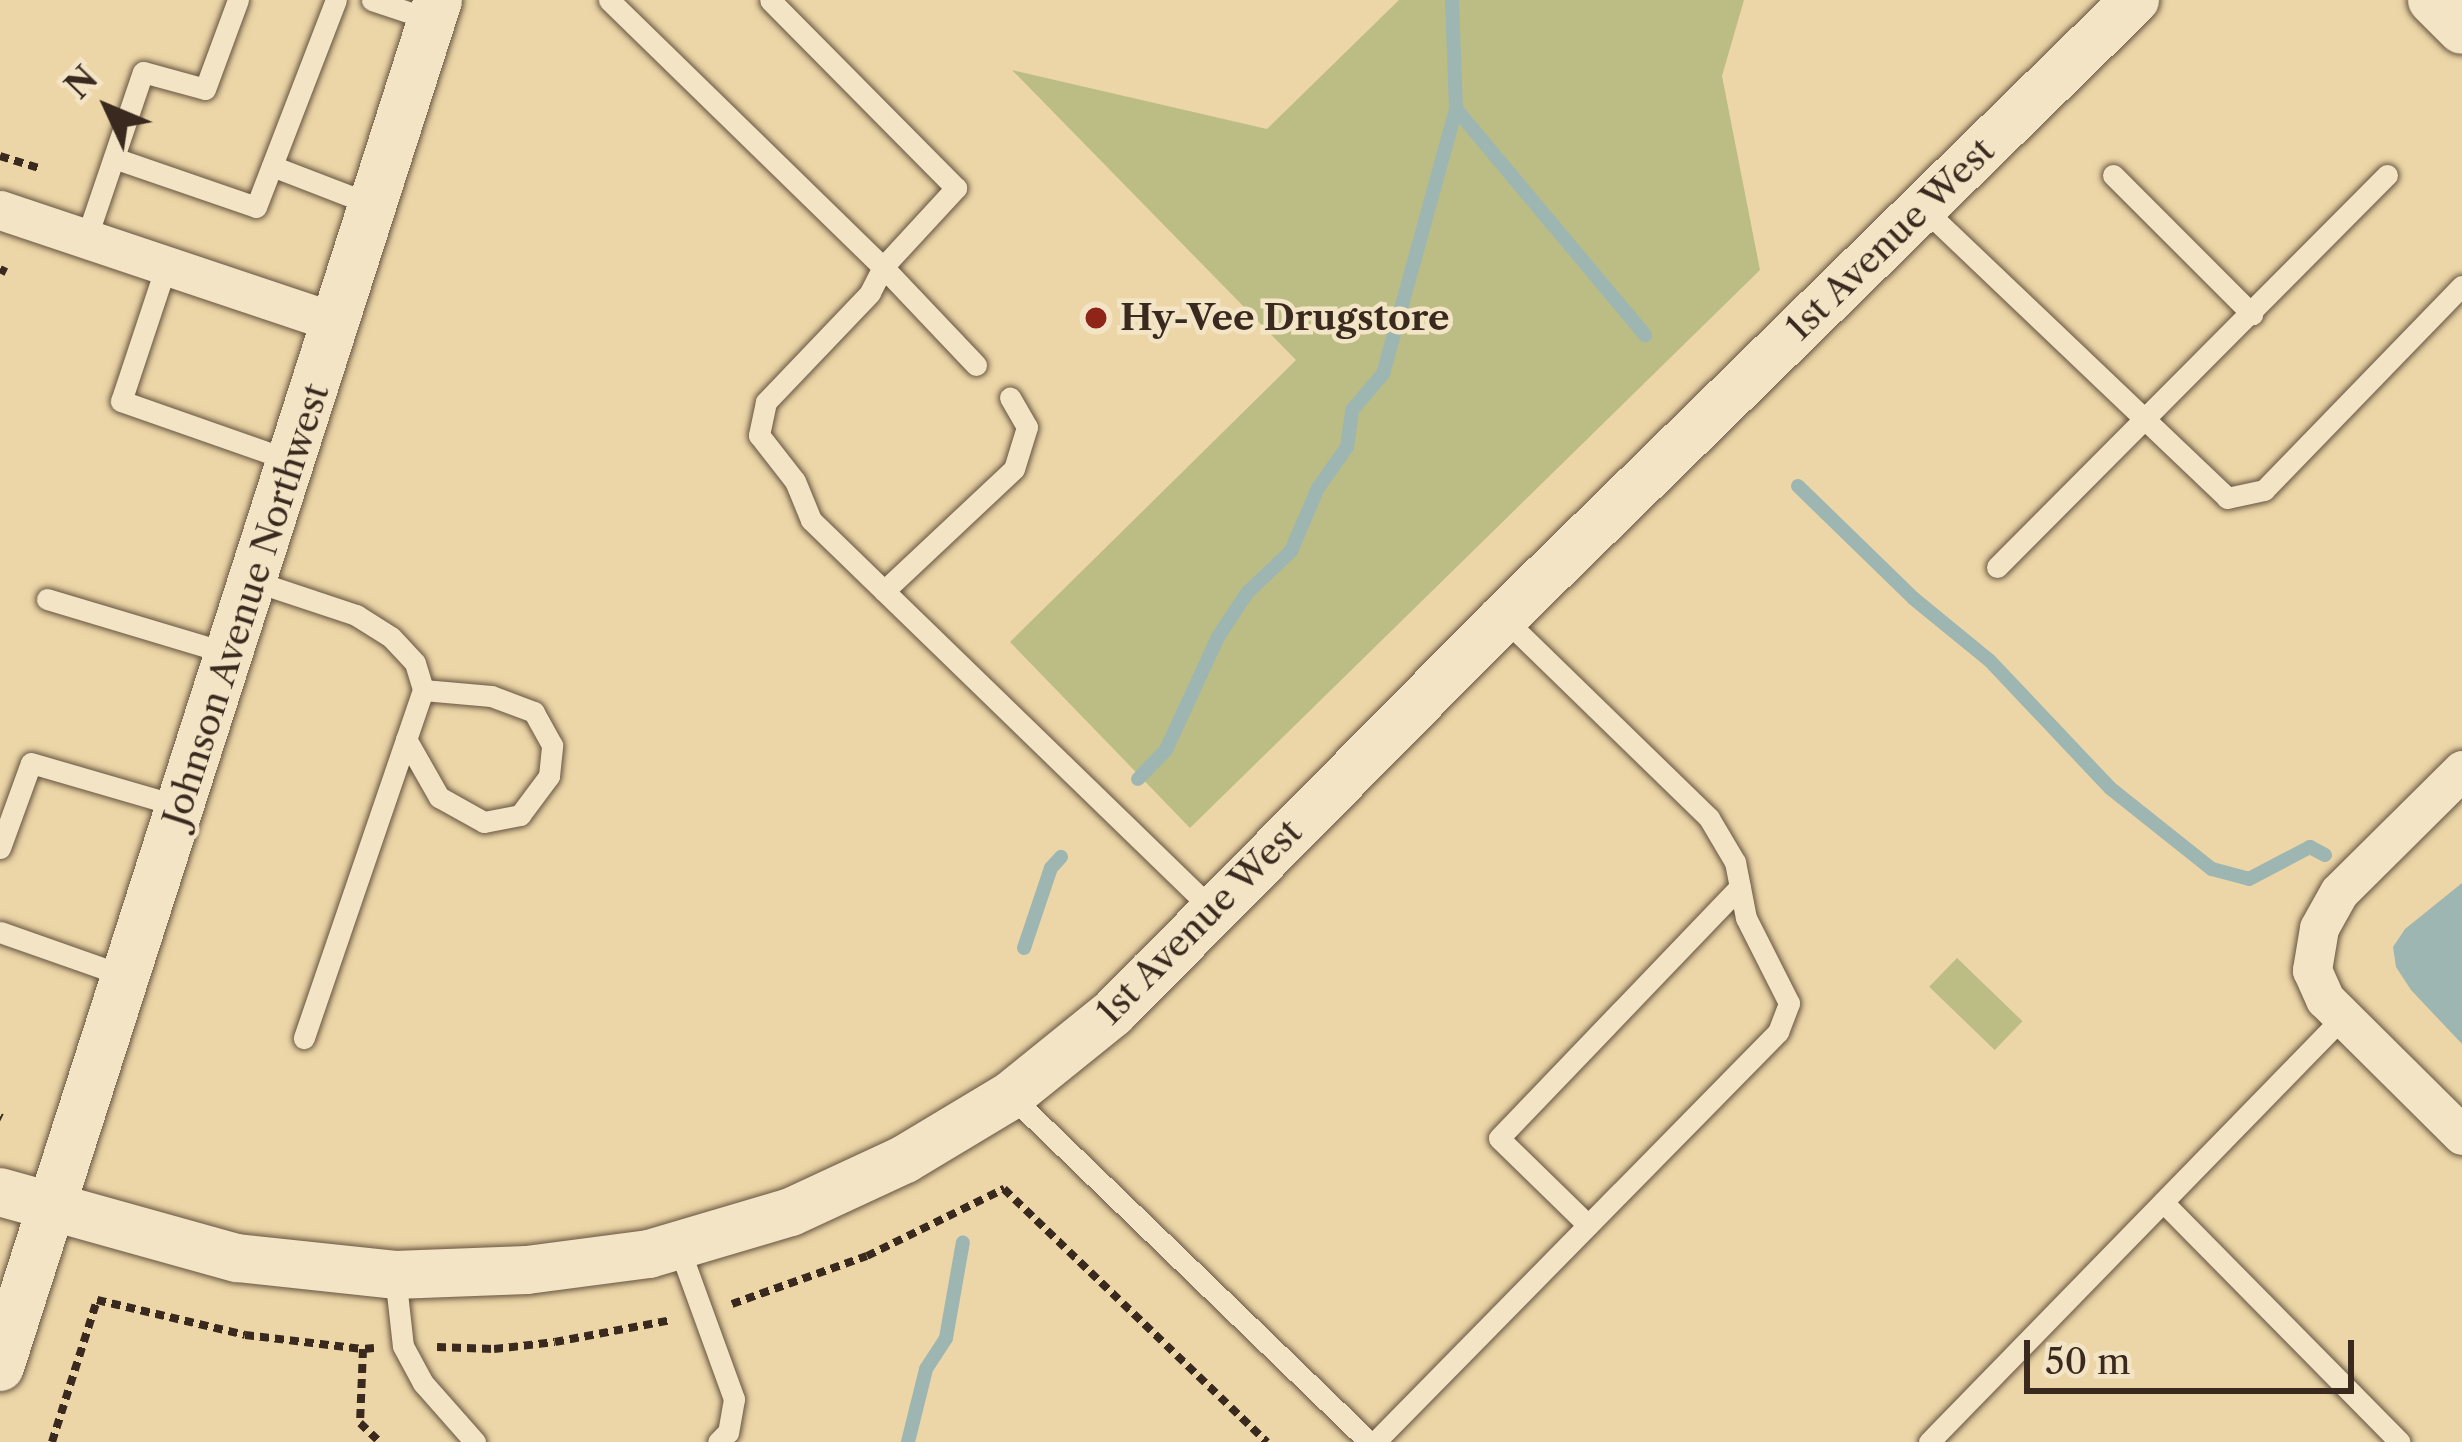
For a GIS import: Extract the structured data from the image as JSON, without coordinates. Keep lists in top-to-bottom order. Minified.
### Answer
{"streets":{"street":["1st Avenue West","Johnson Avenue Northwest"]},"crossings":[["1st Avenue West","Johnson Avenue Northwest"]],"places":["Hy-Vee Drugstore"],"scale_bar":"50 m","north":"top left"}
